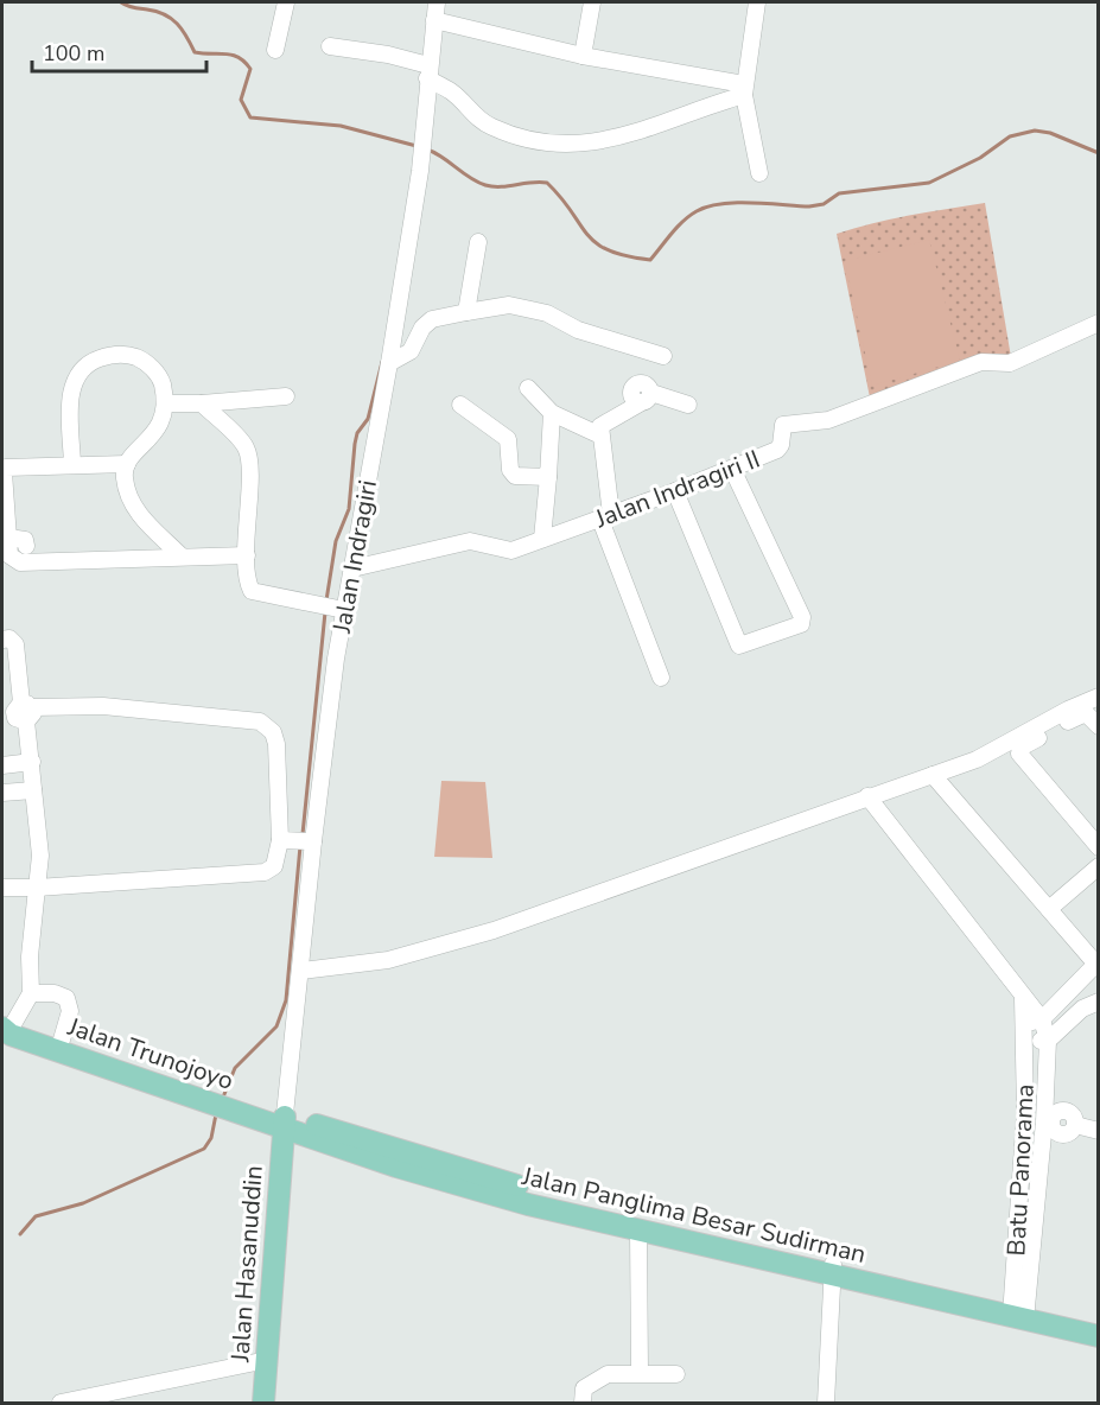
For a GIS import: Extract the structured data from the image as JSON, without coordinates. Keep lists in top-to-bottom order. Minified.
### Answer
{"streets":{"main road":["Jalan Trunojoyo","Jalan Panglima Besar Sudirman","Jalan Hasanuddin"],"street":["Jalan Indragiri II","Jalan Indragiri","Batu Panorama"]},"crossings":[["Jalan Indragiri II","Jalan Indragiri"],["Jalan Indragiri","Jalan Trunojoyo"],["Jalan Indragiri","Jalan Panglima Besar Sudirman"],["Jalan Indragiri","Jalan Hasanuddin"],["Jalan Trunojoyo","Jalan Panglima Besar Sudirman"],["Jalan Trunojoyo","Jalan Hasanuddin"],["Batu Panorama","Jalan Panglima Besar Sudirman"],["Jalan Panglima Besar Sudirman","Jalan Hasanuddin"]],"scale_bar":"100 m"}
